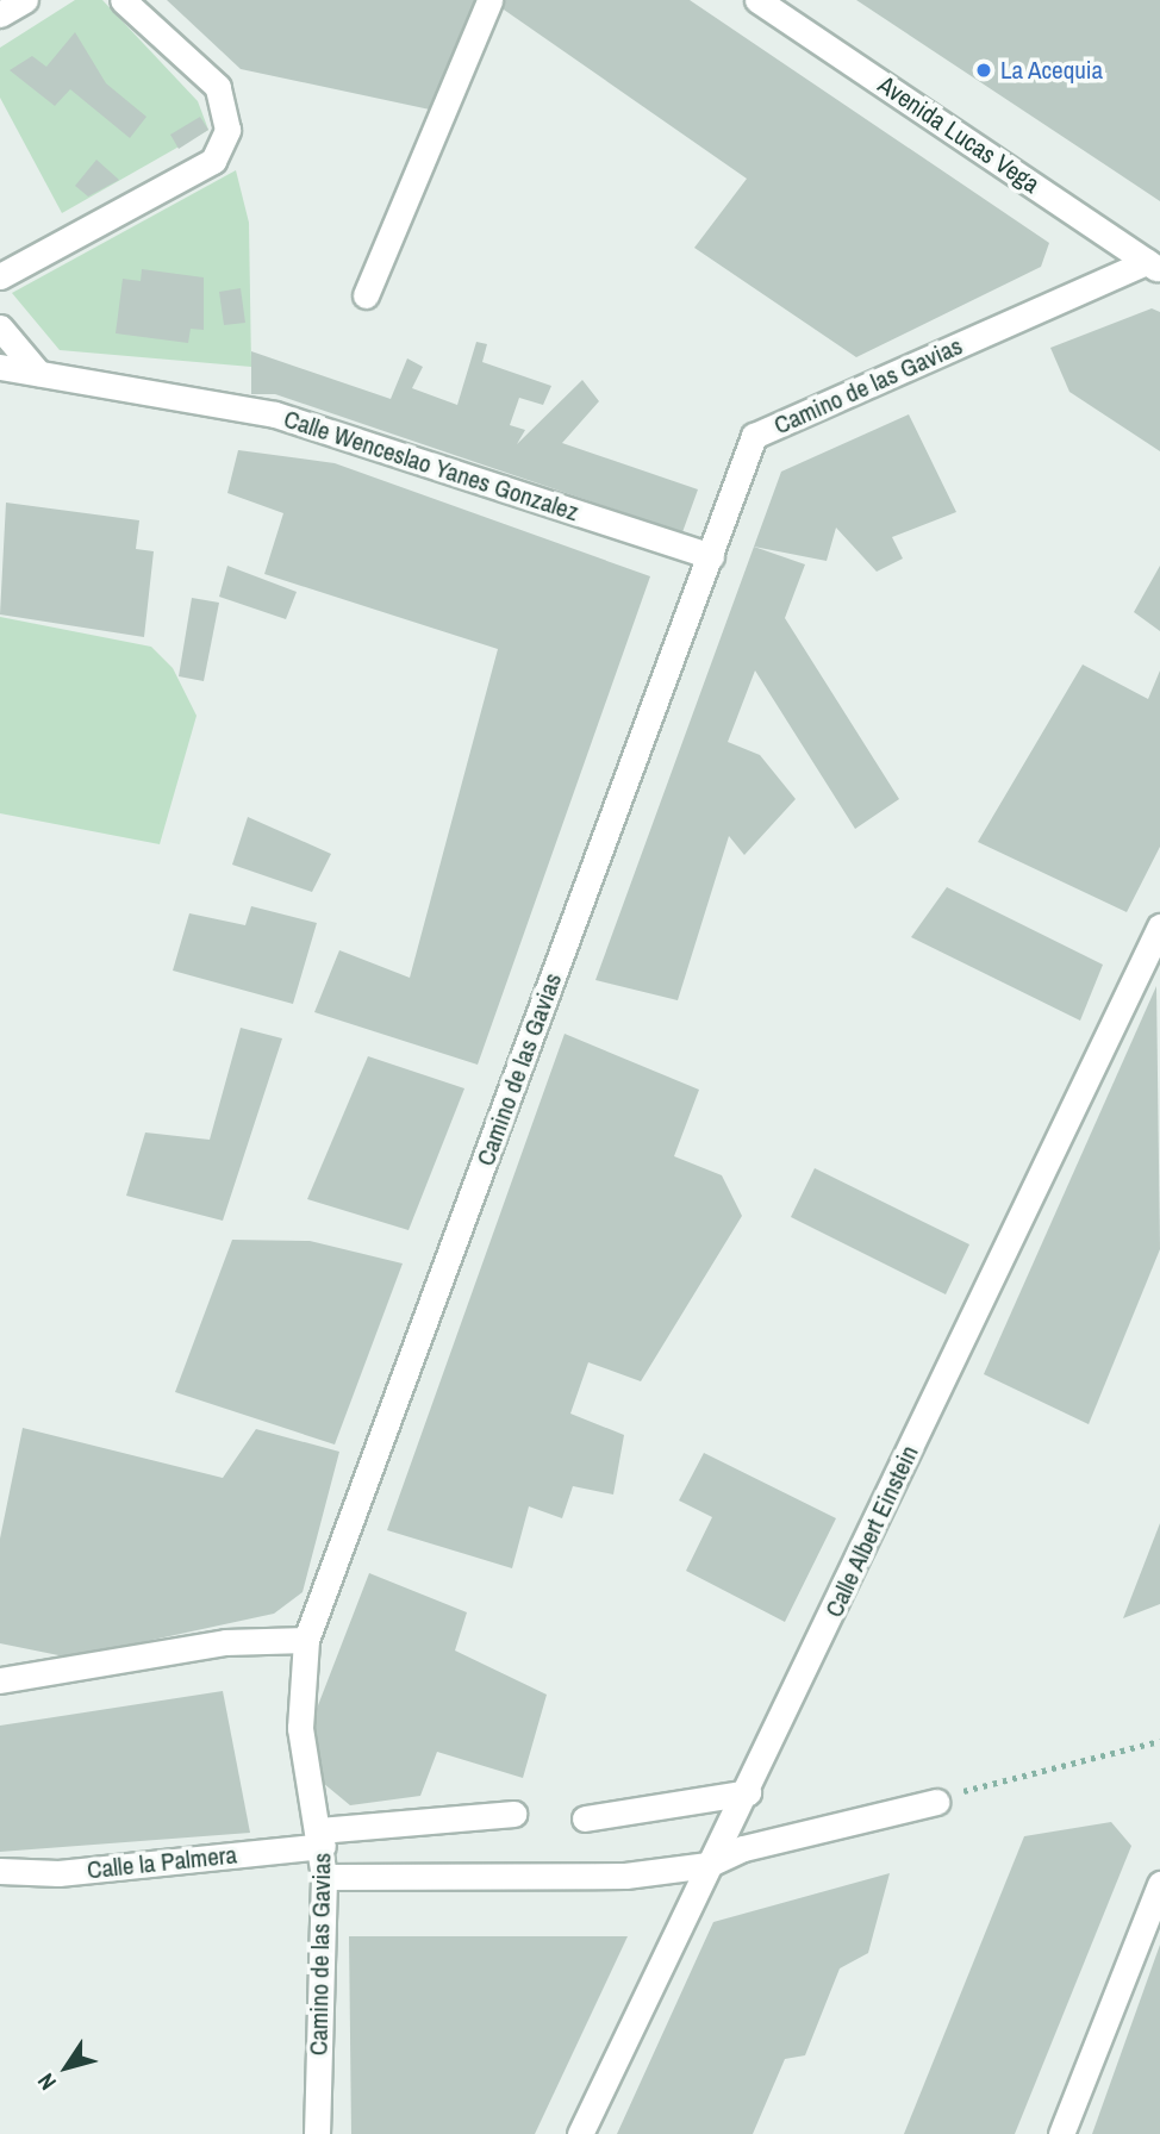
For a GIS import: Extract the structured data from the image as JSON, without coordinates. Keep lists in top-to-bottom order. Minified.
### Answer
{"streets":{"street":["Avenida Lucas Vega","Camino de las Gavias","Calle Wenceslao Yanes Gonzalez","Calle Albert Einstein","Calle la Palmera"]},"crossings":[["Avenida Lucas Vega","Camino de las Gavias"],["Camino de las Gavias","Calle Wenceslao Yanes Gonzalez"],["Camino de las Gavias","Calle la Palmera"]],"places":["La Acequia"],"north":"bottom left"}
